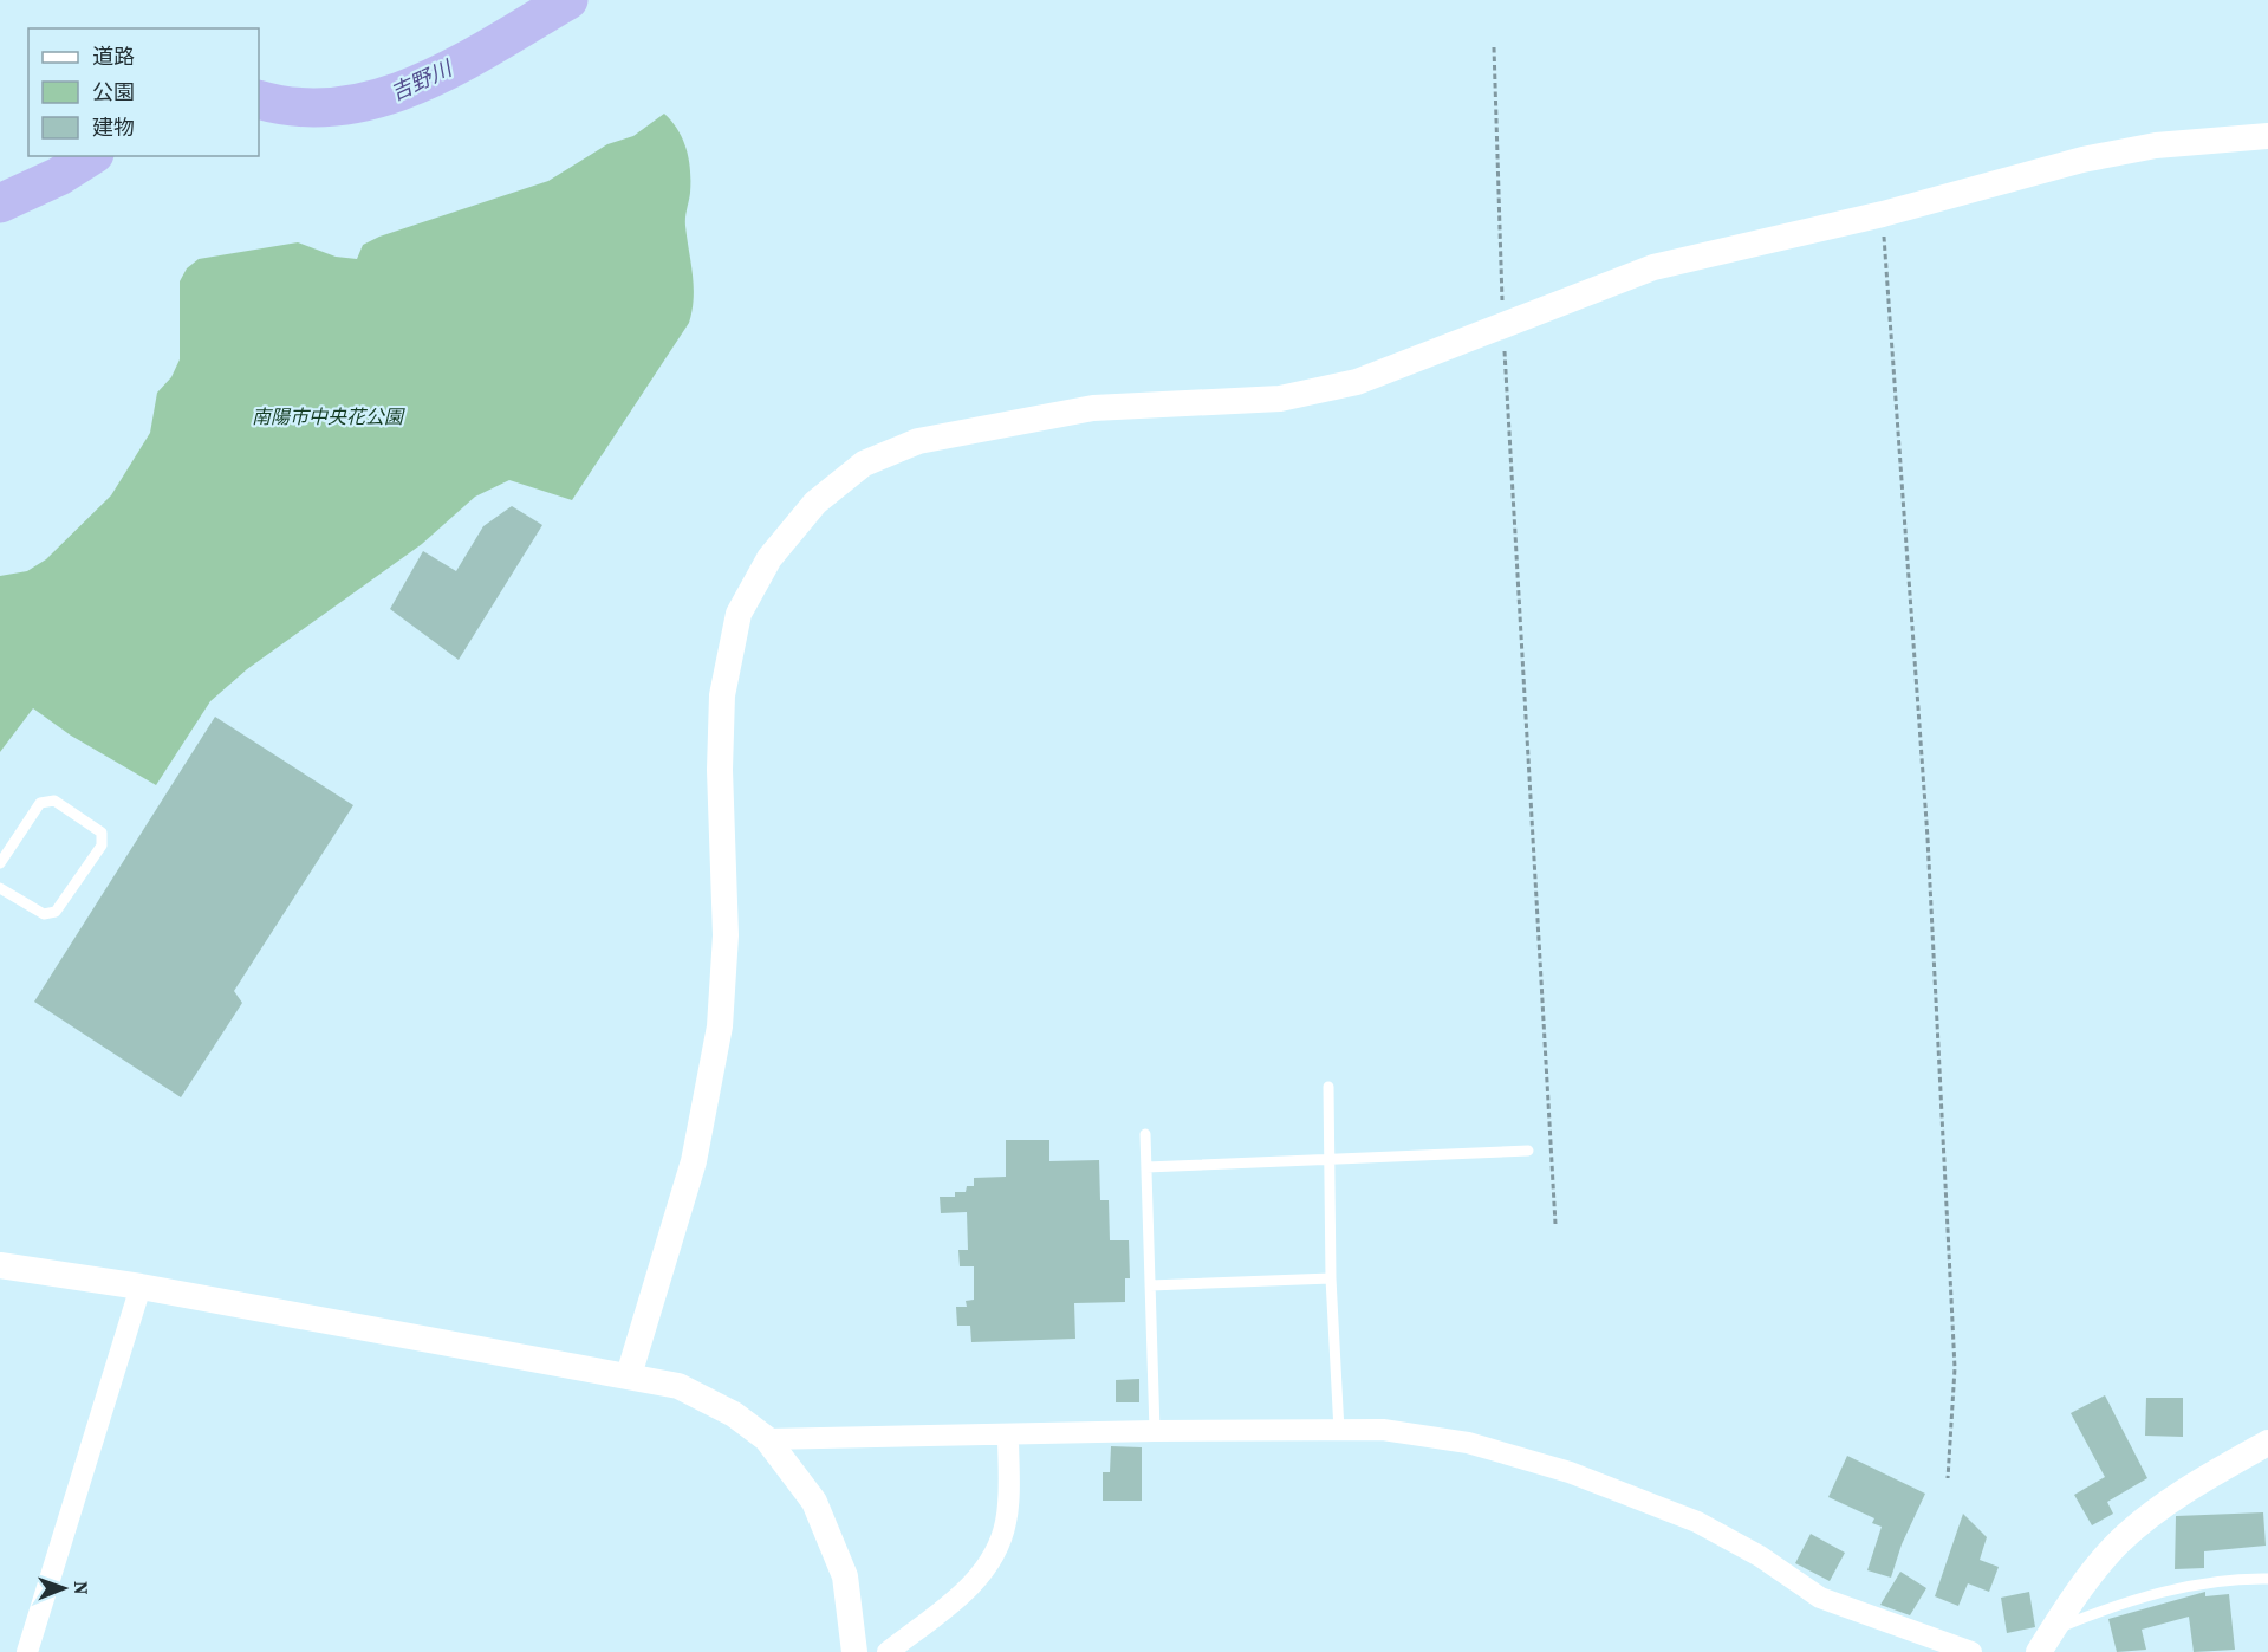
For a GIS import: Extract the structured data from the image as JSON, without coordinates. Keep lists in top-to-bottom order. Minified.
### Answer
{"water":["吉野川"],"parks":["南陽市中央花公園"],"legend":["道路","公園","建物"],"north":"right"}
